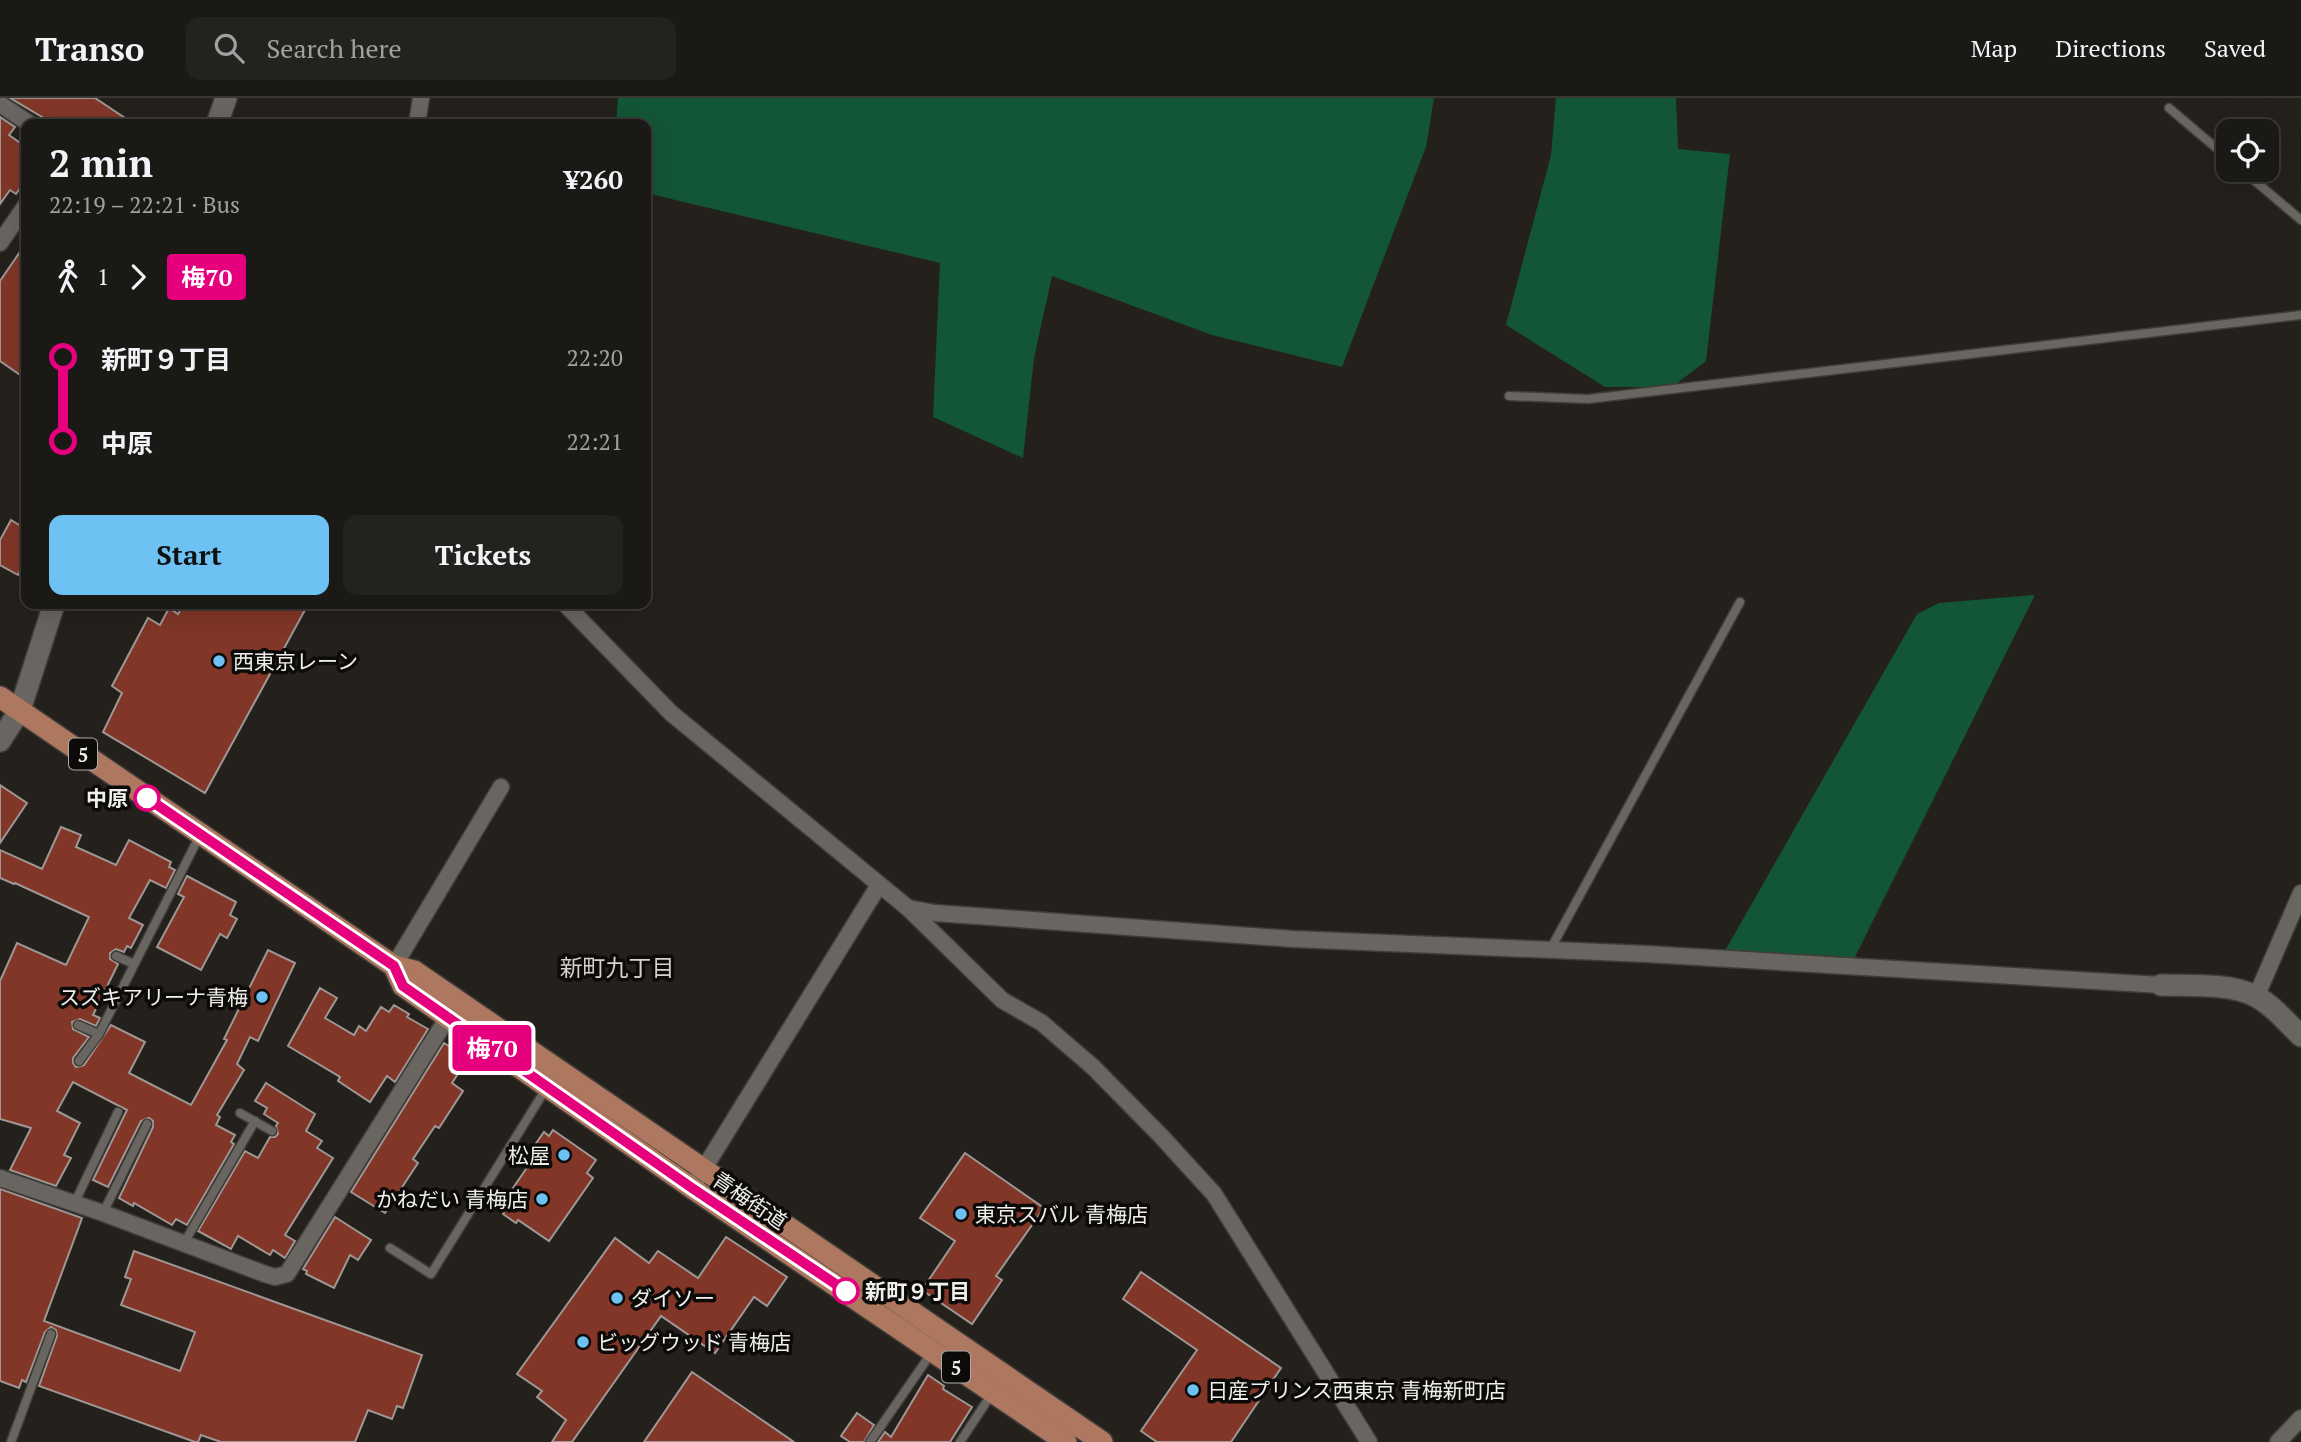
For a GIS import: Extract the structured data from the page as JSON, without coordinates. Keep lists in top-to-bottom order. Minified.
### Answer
{"streets":{"main road":["5","青梅街道"]},"districts":["新町九丁目"],"places":["西東京レーン","中原","スズキアリーナ青梅","松屋","かねだい 青梅店","東京スバル 青梅店","新町９丁目","ダイソー","ビッグウッド 青梅店","日産プリンス西東京 青梅新町店"],"lines":["bus line 梅70"],"page":{"header":"Transo","search":"Search here","nav":["Map","Directions","Saved"],"on_map":"梅70","heading":["2 min","22:19 – 22:21 · Bus","¥260"],"legs":["1","梅70"],"list":[{"name":"新町９丁目","value":"22:20"},{"name":"中原","value":"22:21"}],"buttons":["Start","Tickets"]}}
